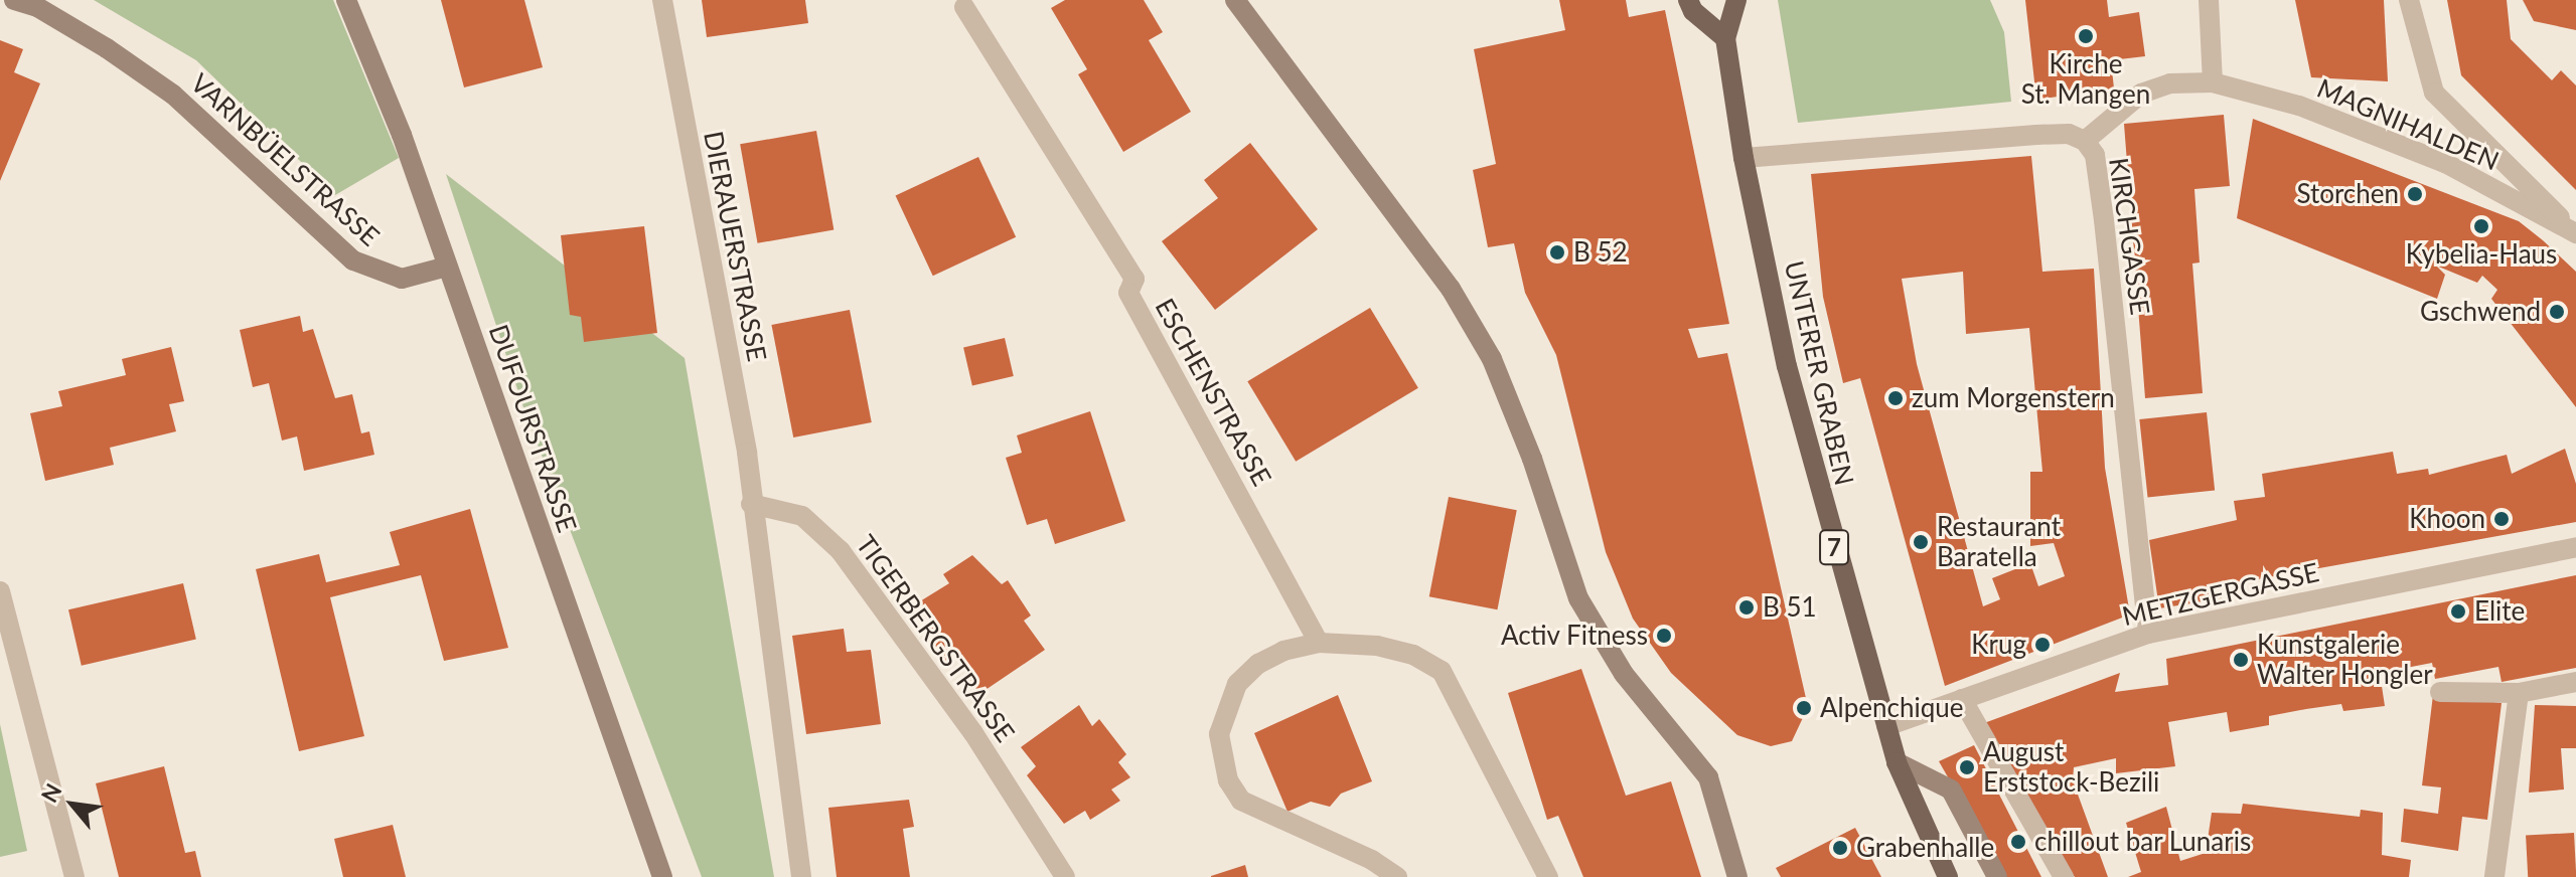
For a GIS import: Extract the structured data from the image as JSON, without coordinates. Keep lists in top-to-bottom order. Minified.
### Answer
{"streets":{"main road":["UNTERER GRABEN","7"],"street":["MAGNIHALDEN","VARNBÜELSTRASSE","KIRCHGASSE","DIERAUERSTRASSE","ESCHENSTRASSE","DUFOURSTRASSE","METZGERGASSE","TIGERBERGSTRASSE"]},"crossings":[["MAGNIHALDEN","KIRCHGASSE"],["VARNBÜELSTRASSE","DUFOURSTRASSE"],["KIRCHGASSE","UNTERER GRABEN"],["KIRCHGASSE","METZGERGASSE"],["DIERAUERSTRASSE","TIGERBERGSTRASSE"],["UNTERER GRABEN","METZGERGASSE"]],"places":["Kirche St. Mangen","Storchen","Kybelia-Haus","B 52","Gschwend","zum Morgenstern","Khoon","Restaurant Baratella","B 51","Elite","Activ Fitness","Krug","Kunstgalerie Walter Hongler","Alpenchique","August Erststock-Bezili","chillout bar Lunaris","Grabenhalle"],"north":"top left"}
